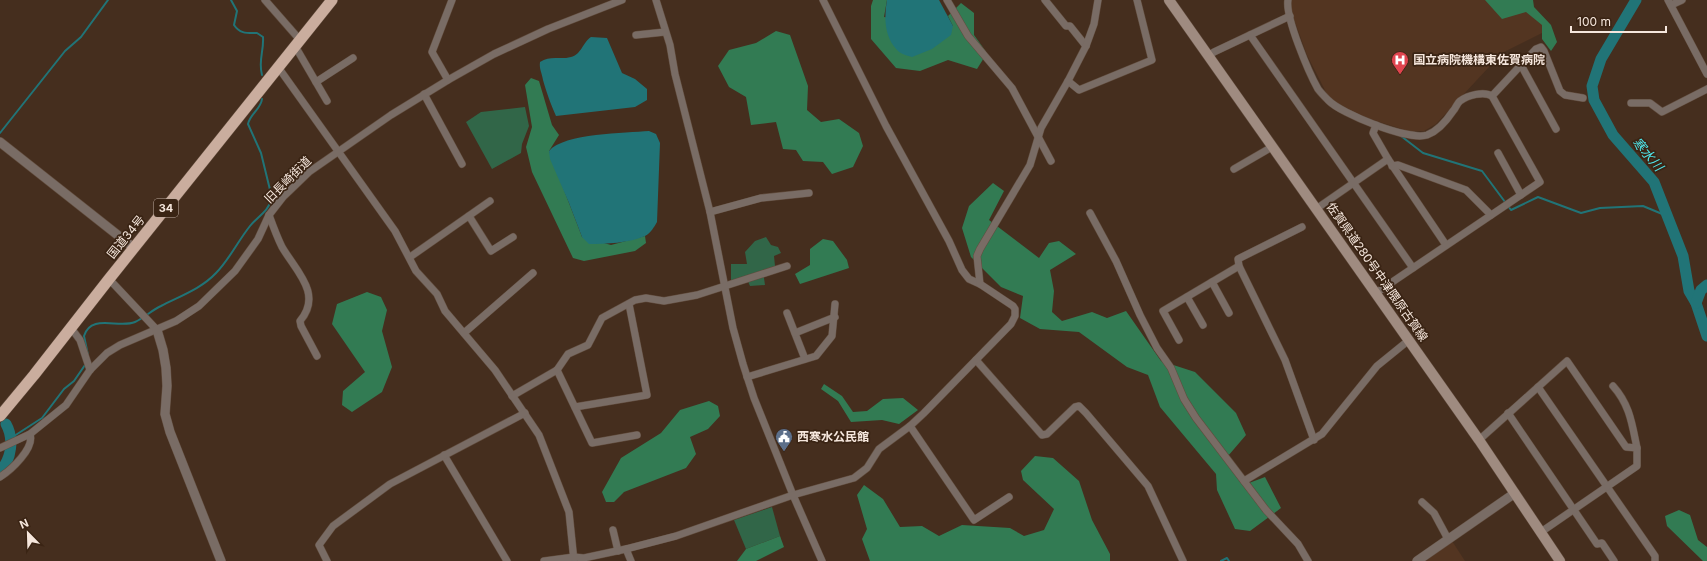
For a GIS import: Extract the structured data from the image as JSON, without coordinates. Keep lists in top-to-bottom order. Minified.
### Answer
{"streets":{"highway":["34","国道34号"],"main road":["佐賀県道280号中津隈原古賀線"],"street":["旧長崎街道"]},"water":["寒水川"],"places":{"hospital":["国立病院機構東佐賀病院"],"public building":["西寒水公民館"]},"scale_bar":"100 m","north":"top left"}
